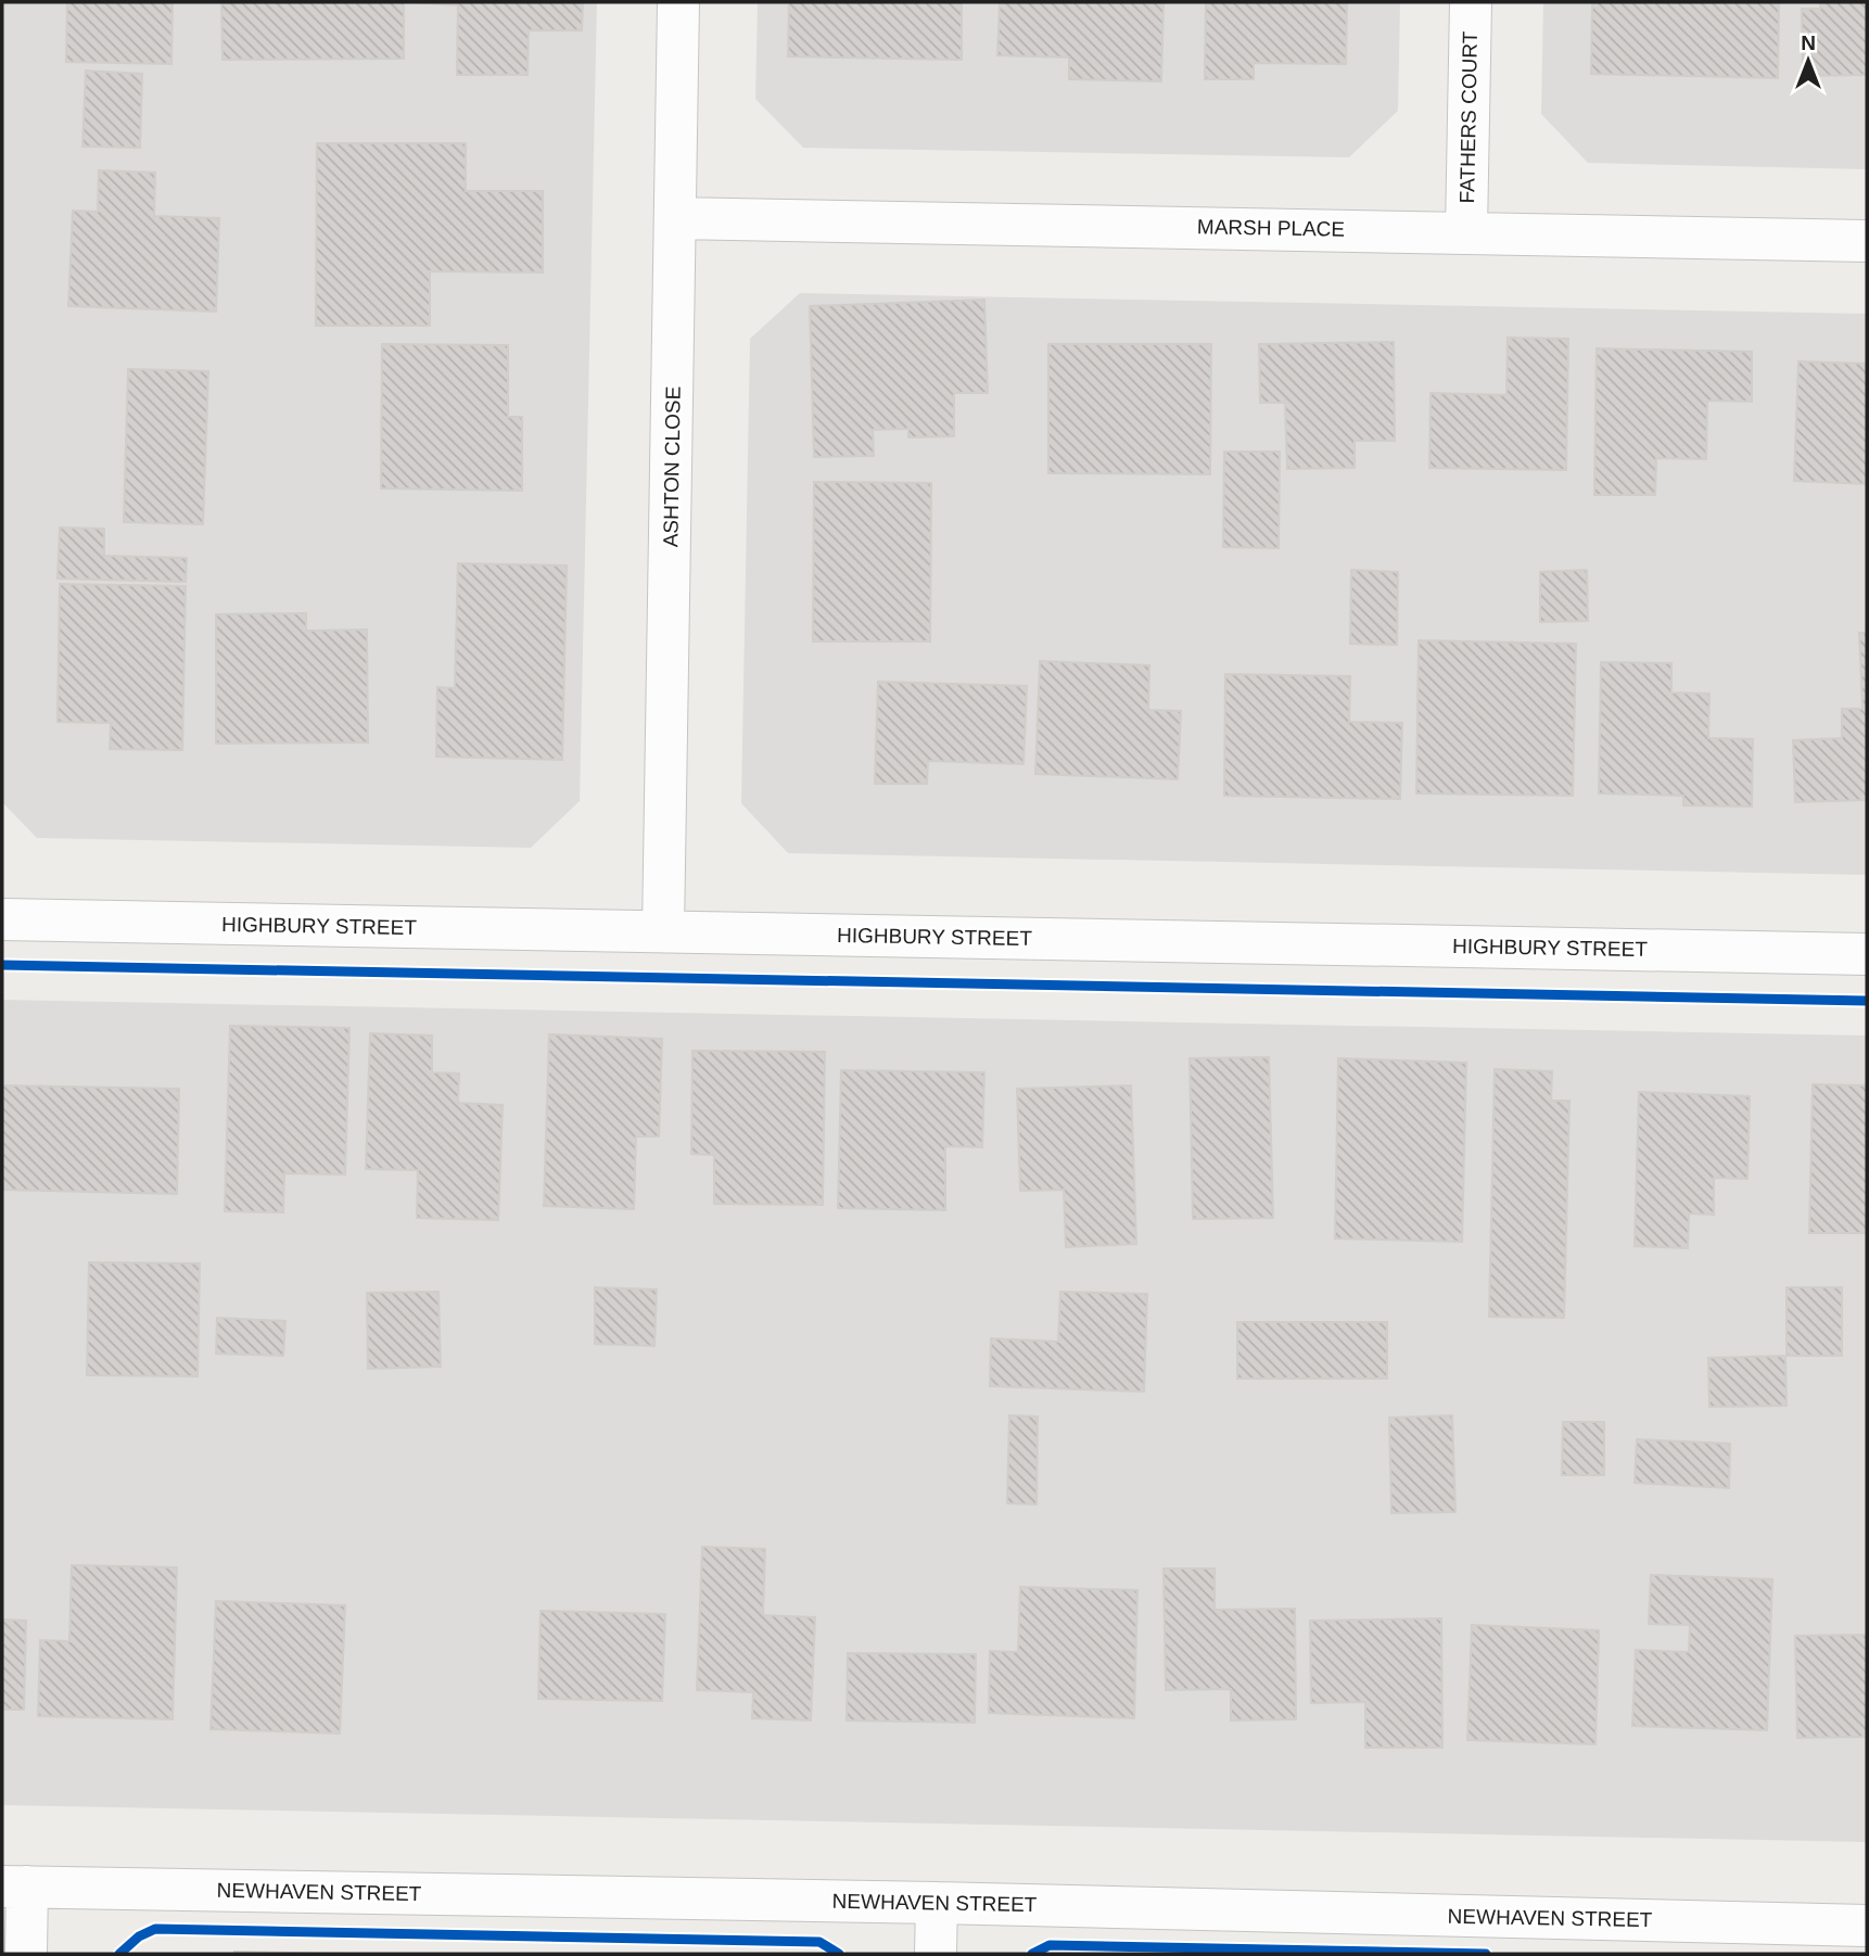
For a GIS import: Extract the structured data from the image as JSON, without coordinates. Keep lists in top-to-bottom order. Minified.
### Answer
{"streets":{"street":["FATHERS COURT","MARSH PLACE","ASHTON CLOSE","HIGHBURY STREET","NEWHAVEN STREET"]},"crossings":[["FATHERS COURT","MARSH PLACE"],["MARSH PLACE","ASHTON CLOSE"],["ASHTON CLOSE","HIGHBURY STREET"]],"north":"top"}
